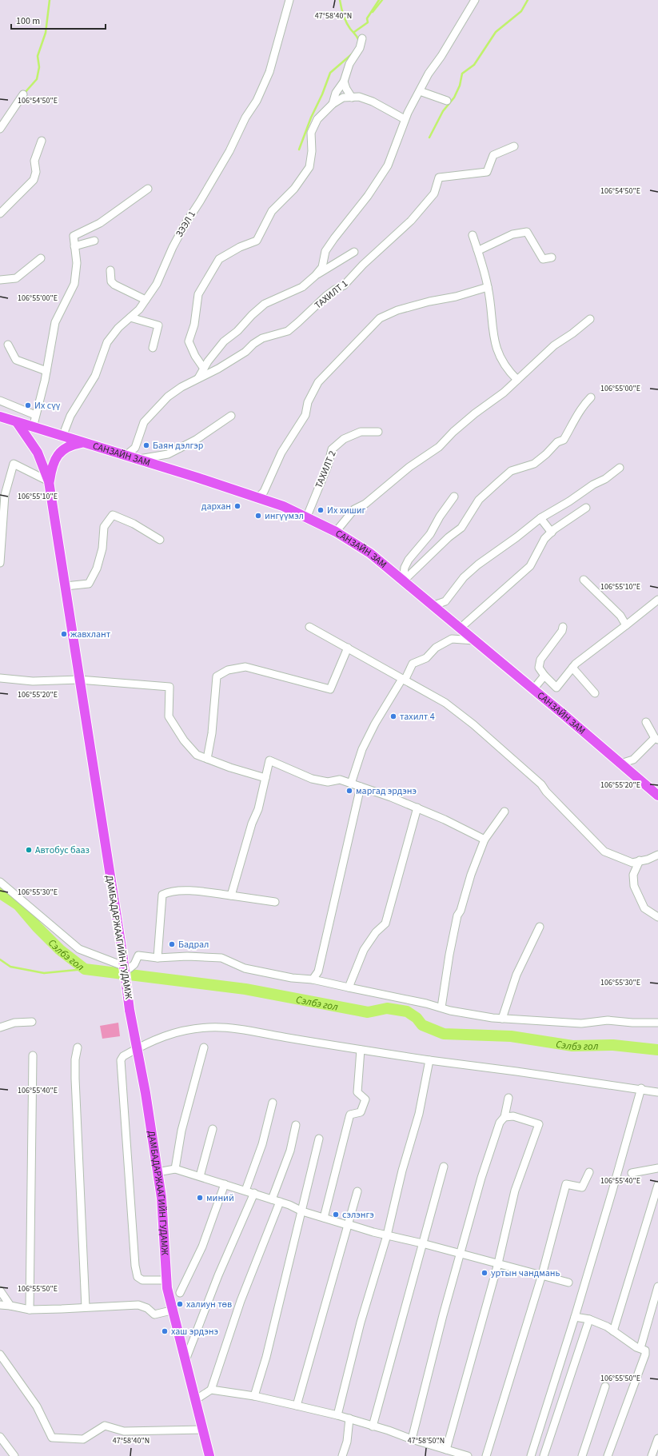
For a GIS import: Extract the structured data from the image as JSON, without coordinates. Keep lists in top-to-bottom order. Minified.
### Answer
{"streets":{"main road":["САНЗАЙН ЗАМ","ДАМБАДАРЖААГИЙН ГУДАМЖ"],"street":["ЗЭЭЛ 1","ТАХИЛТ 1","ТАХИЛТ 2"]},"crossings":[["ЗЭЭЛ 1","САНЗАЙН ЗАМ"],["ТАХИЛТ 1","САНЗАЙН ЗАМ"],["САНЗАЙН ЗАМ","ТАХИЛТ 2"],["САНЗАЙН ЗАМ","ДАМБАДАРЖААГИЙН ГУДАМЖ"]],"water":["Сэлбэ гол"],"places":["Их сүү","Баян дэлгэр","дархан","Их хишиг","ингүүмэл","жавхлант","тахилт 4","маргад эрдэнэ","Автобус бааз","Бадрал","миний","сэлэнгэ","уртын чандмань","халиун төв","хаш эрдэнэ"],"scale_bar":"100 m","coordinates":["47°58'40\"N","106°54'50\"E","106°55'00\"E","106°55'10\"E","106°55'20\"E","106°55'30\"E","106°55'40\"E","106°55'50\"E","47°58'50\"N"]}
